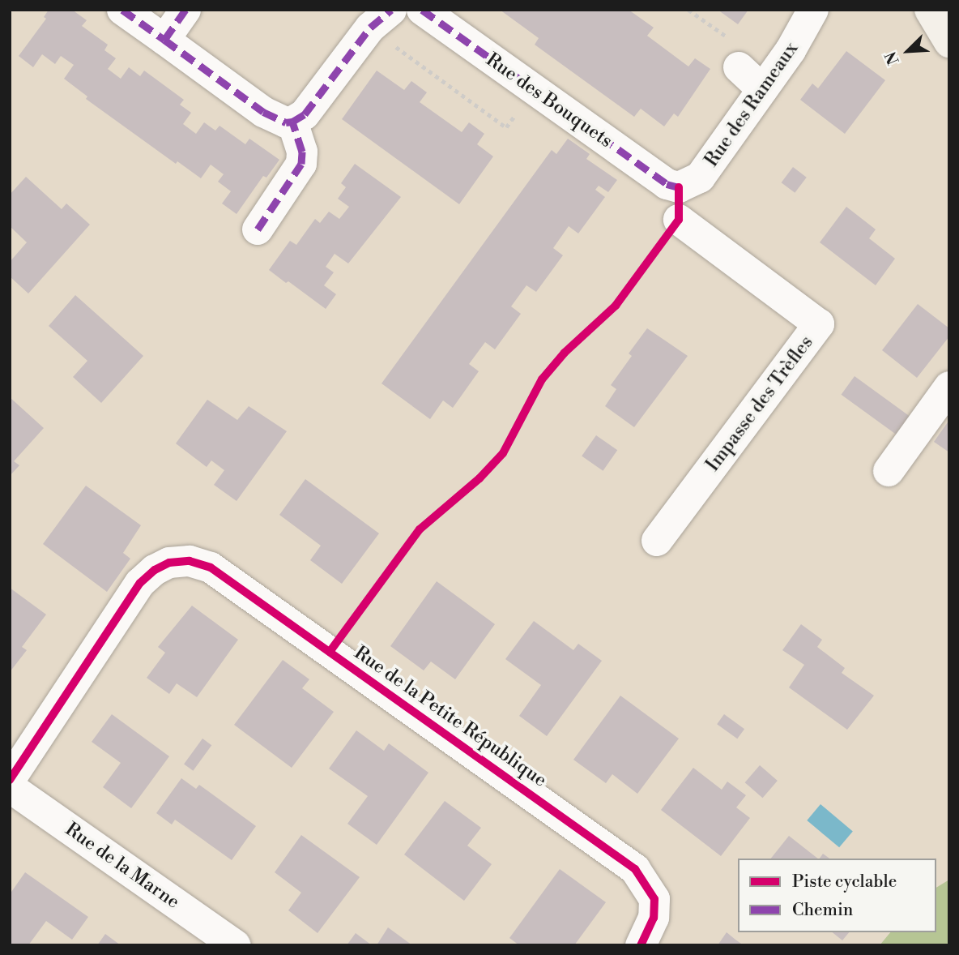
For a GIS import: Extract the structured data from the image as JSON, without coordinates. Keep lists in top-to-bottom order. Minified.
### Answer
{"streets":{"street":["Rue des Bouquets","Rue des Rameaux","Impasse des Trèfles","Rue de la Petite République","Rue de la Marne"]},"crossings":[["Rue des Bouquets","Rue des Rameaux"]],"legend":["Piste cyclable","Chemin"],"north":"bottom left"}
